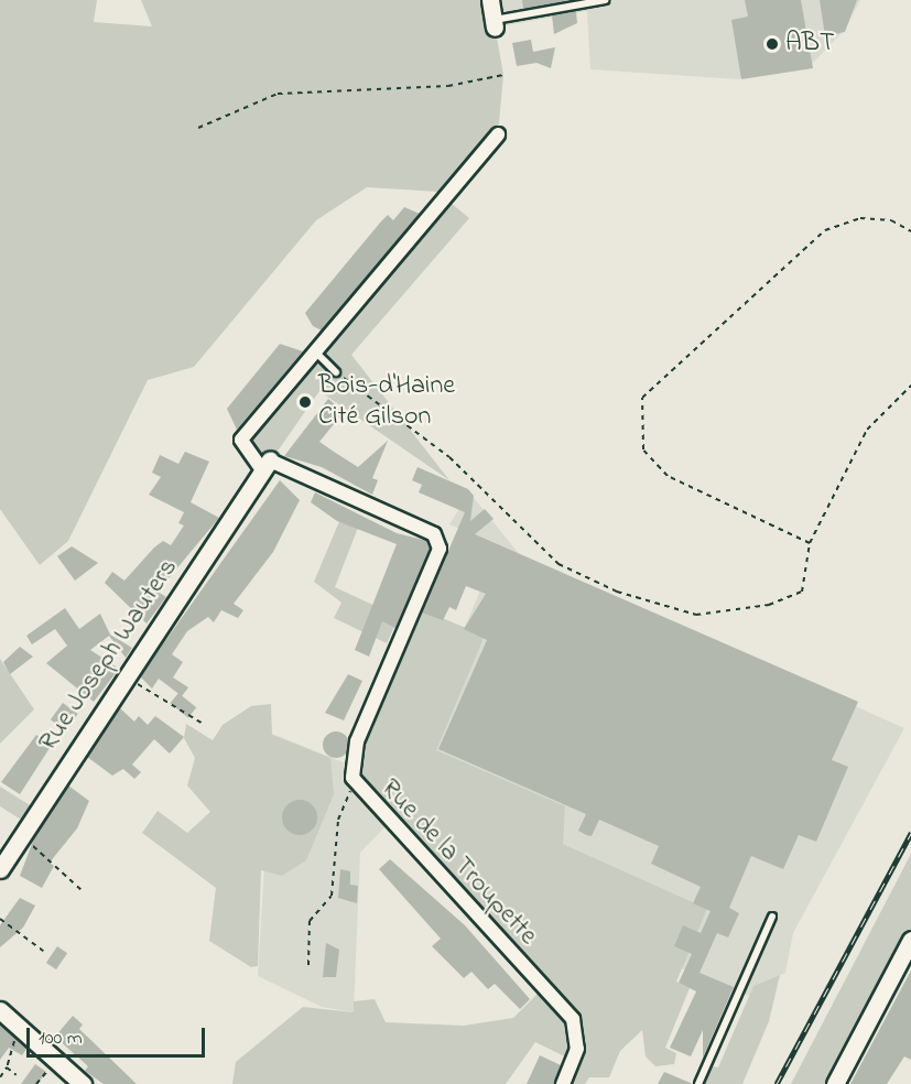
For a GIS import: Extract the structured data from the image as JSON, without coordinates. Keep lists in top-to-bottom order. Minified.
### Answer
{"streets":{"street":["Rue Joseph Wauters","Rue de la Troupette"]},"crossings":[["Rue Joseph Wauters","Rue de la Troupette"]],"places":["ABT","Bois-d'Haine Cité Gilson"],"scale_bar":"100 m"}
